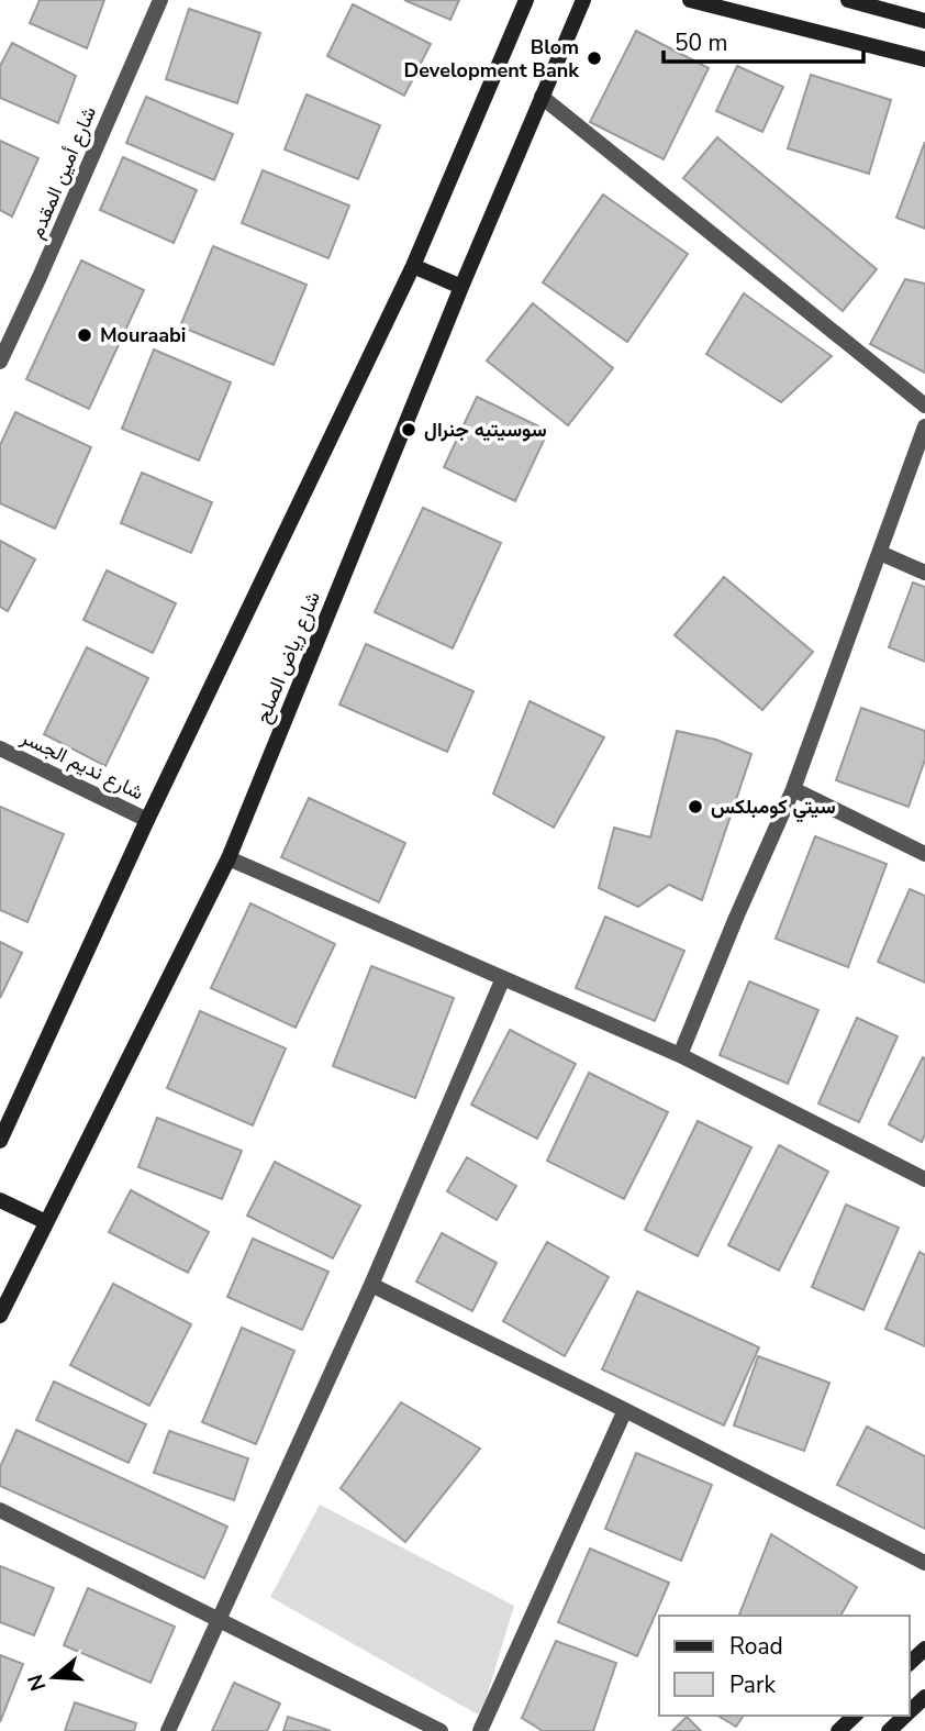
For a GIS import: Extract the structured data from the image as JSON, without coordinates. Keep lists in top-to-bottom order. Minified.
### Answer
{"streets":{"street":["شارع أمين المقدم","شارع رياض الصلح","شارع نديم الجسر"]},"places":["Blom Development Bank","Mouraabi","سوسيتيه جنرال","سيتي كومبلكس"],"legend":["Road","Park"],"scale_bar":"50 m","north":"left"}
